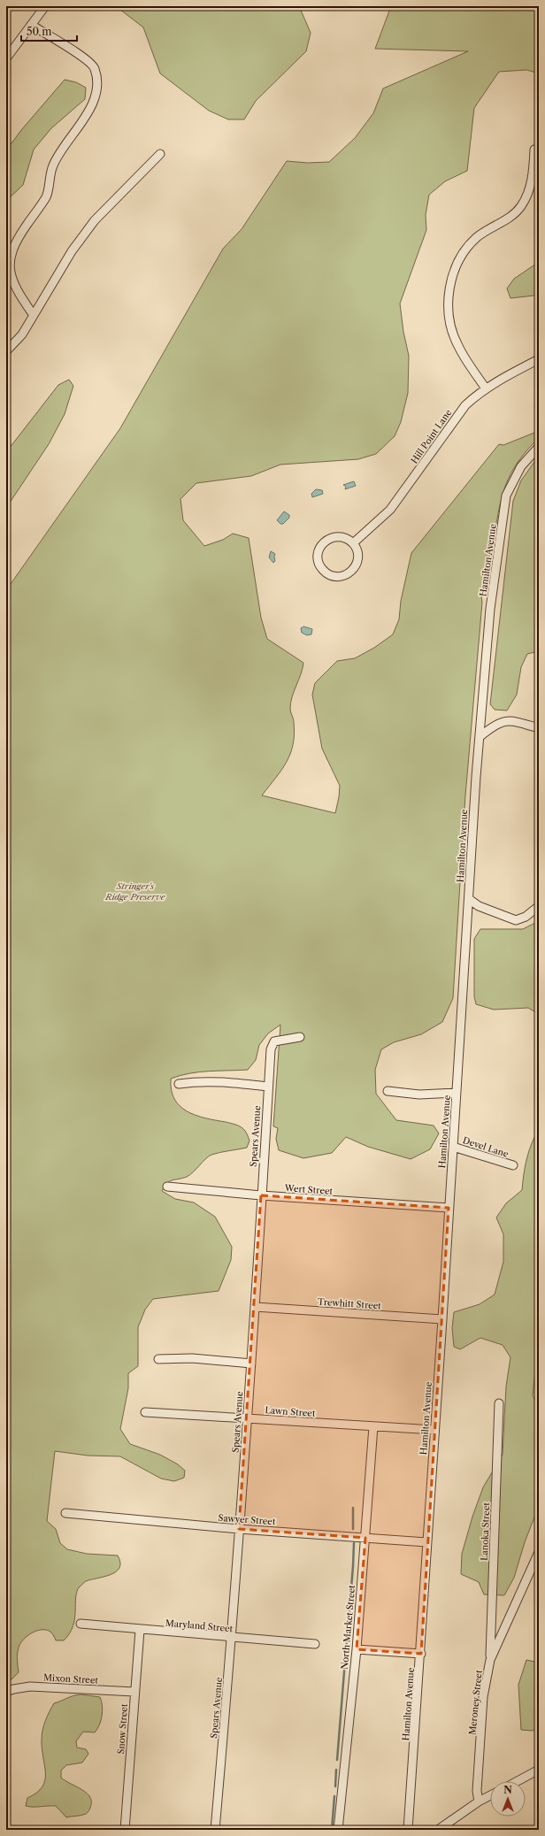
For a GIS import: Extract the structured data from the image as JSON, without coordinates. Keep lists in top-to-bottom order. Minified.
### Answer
{"streets":{"street":["Hill Point Lane","Hamilton Avenue","Spears Avenue","Devel Lane","Wert Street","Trewhitt Street","Lawn Street","Sawyer Street","Lanoka Street","Maryland Street","North Market Street","Mixon Street","Meroney Street","Snow Street"]},"crossings":[["Hamilton Avenue","Devel Lane"],["Hamilton Avenue","Wert Street"],["Hamilton Avenue","Trewhitt Street"],["Hamilton Avenue","Lawn Street"],["Hamilton Avenue","Sawyer Street"],["Spears Avenue","Wert Street"],["Spears Avenue","Trewhitt Street"],["Spears Avenue","Lawn Street"],["Spears Avenue","Sawyer Street"],["Spears Avenue","Maryland Street"],["Lawn Street","North Market Street"],["Sawyer Street","North Market Street"],["Lanoka Street","Meroney Street"],["Maryland Street","Snow Street"],["Mixon Street","Snow Street"]],"parks":["Stringer's Ridge Preserve"],"scale_bar":"50 m","north":"top"}
